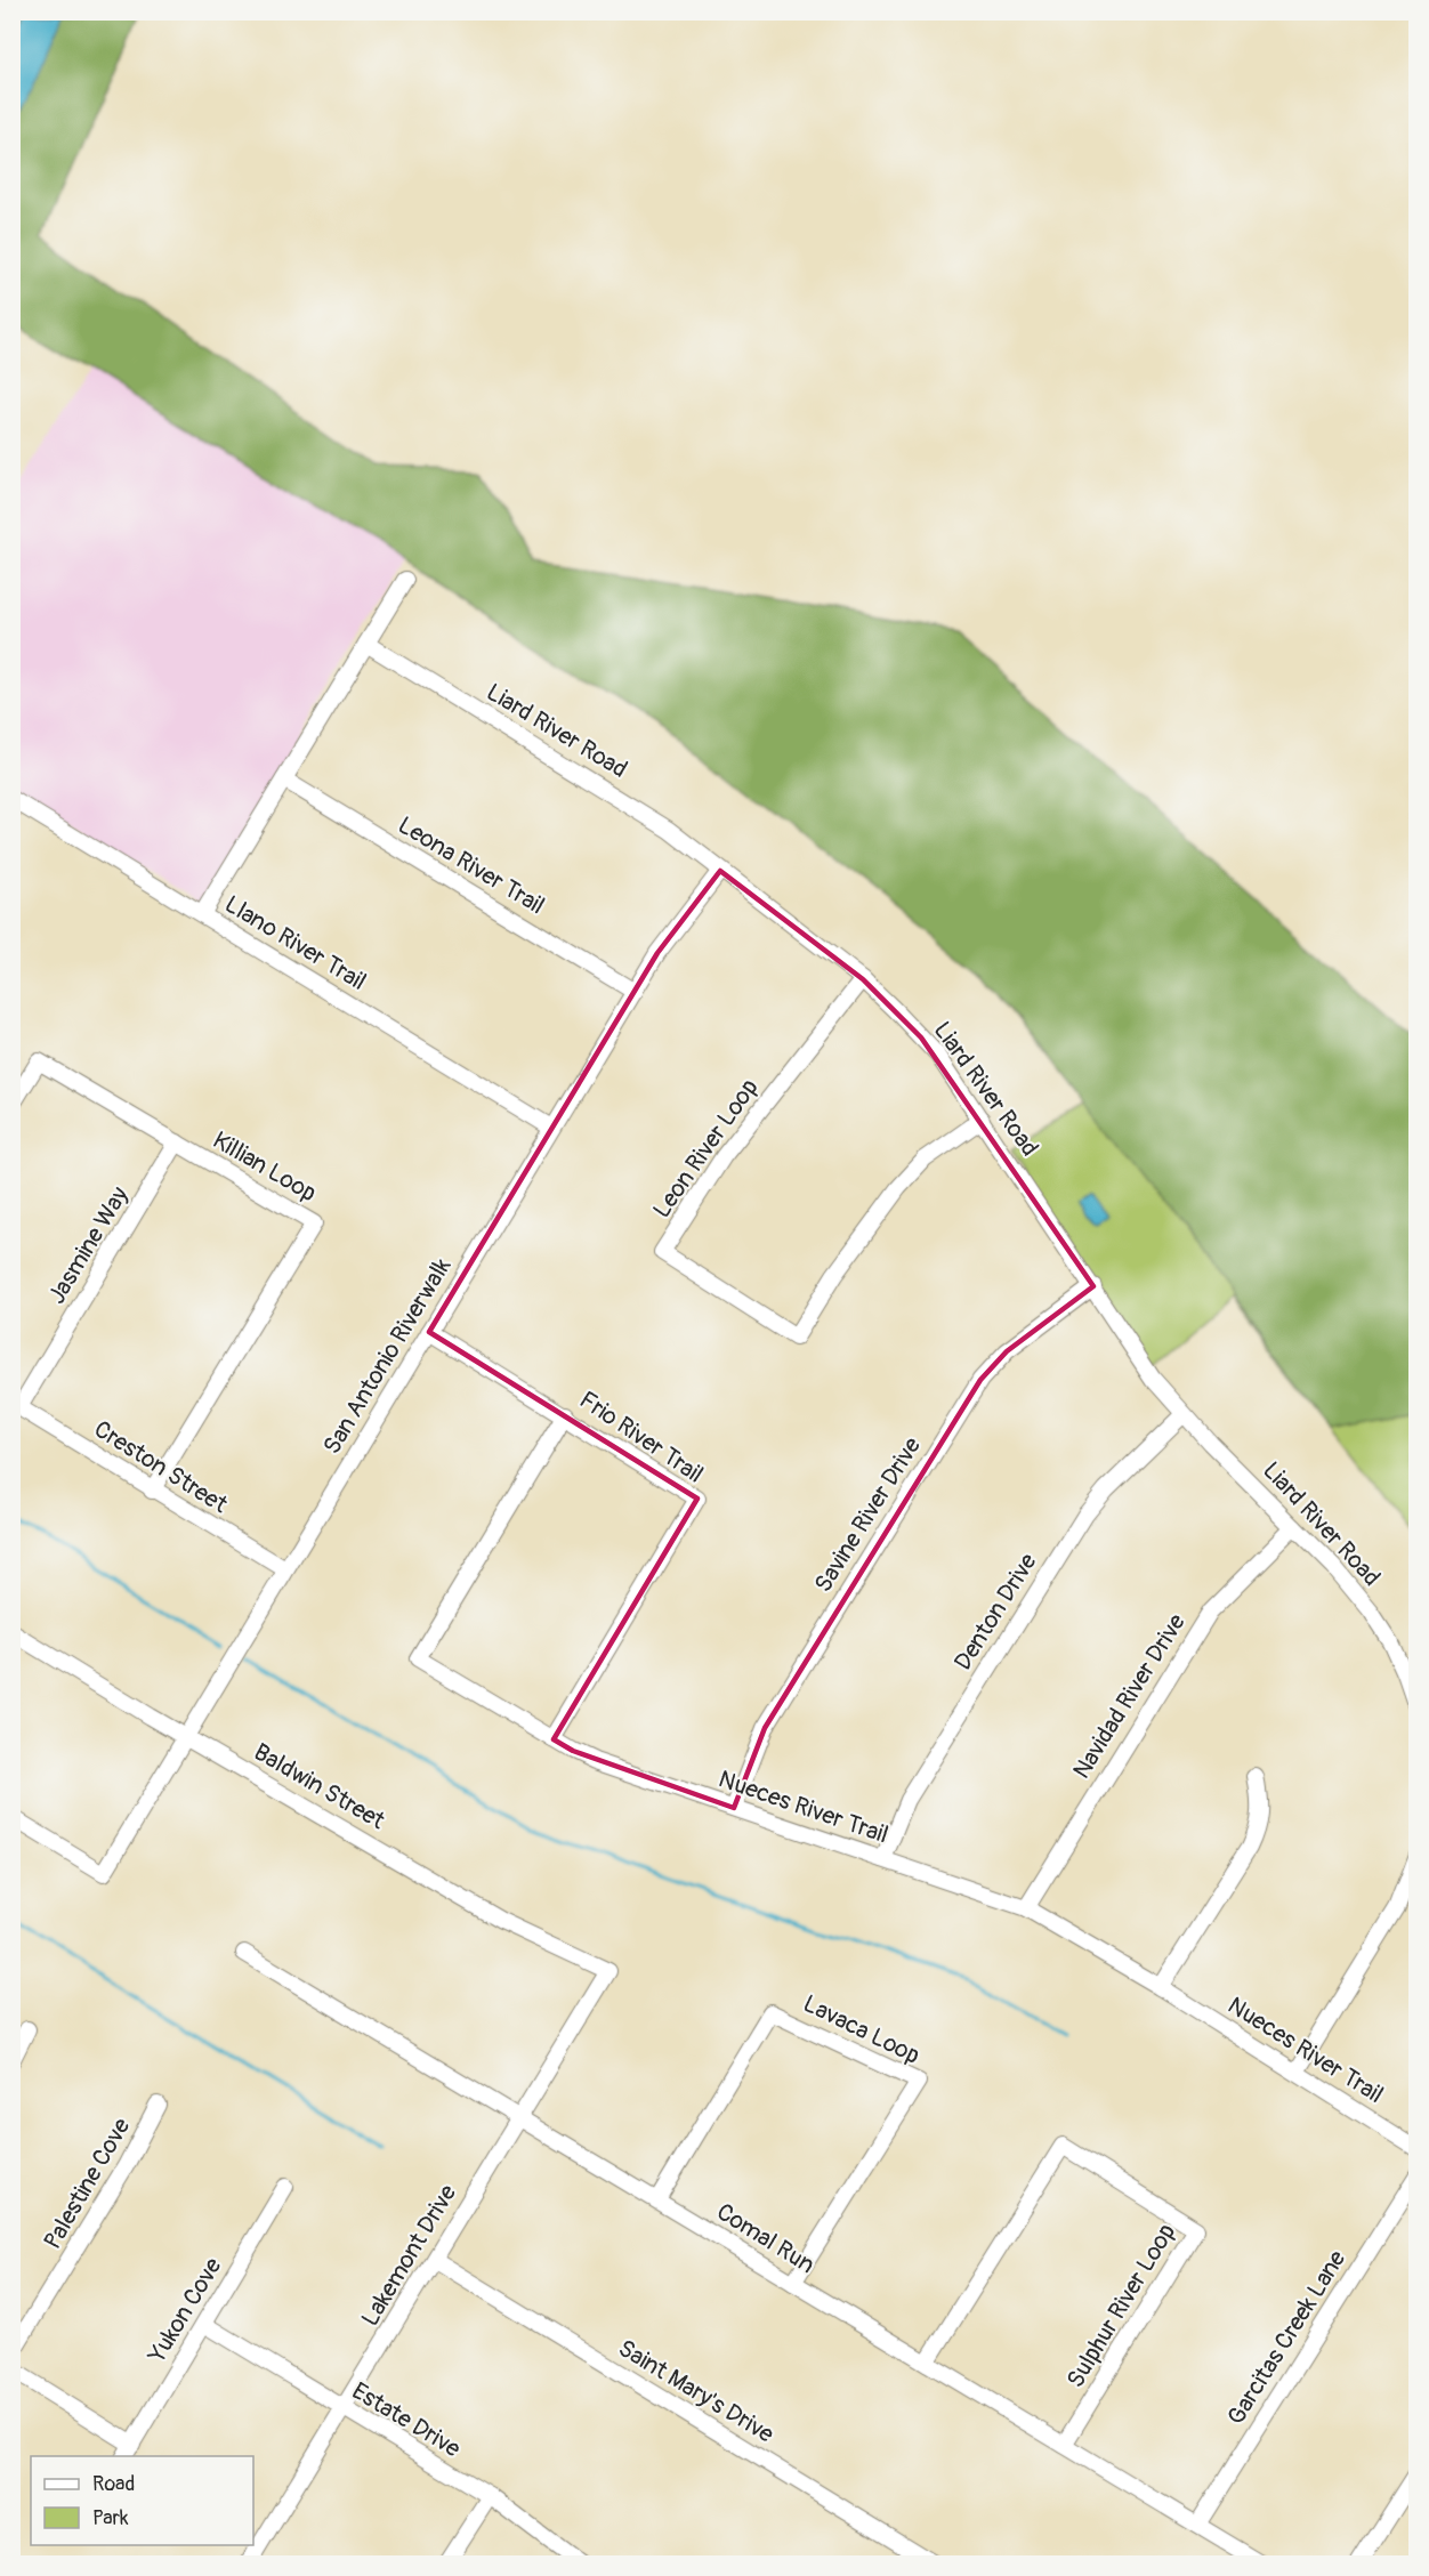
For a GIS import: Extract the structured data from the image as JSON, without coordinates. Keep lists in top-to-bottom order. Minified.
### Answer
{"streets":{"street":["Liard River Road","Leona River Trail","Llano River Trail","Leon River Loop","Killian Loop","Jasmine Way","San Antonio Riverwalk","Frio River Trail","Creston Street","Savine River Drive","Denton Drive","Navidad River Drive","Baldwin Street","Nueces River Trail","Lavaca Loop","Palestine Cove","Comal Run","Lakemont Drive","Sulphur River Loop","Yukon Cove","Garcitas Creek Lane","Saint Mary's Drive","Estate Drive"]},"crossings":[["Liard River Road","Leon River Loop"],["Liard River Road","San Antonio Riverwalk"],["Liard River Road","Savine River Drive"],["Liard River Road","Denton Drive"],["Liard River Road","Navidad River Drive"],["Leona River Trail","San Antonio Riverwalk"],["Llano River Trail","San Antonio Riverwalk"],["Killian Loop","Jasmine Way"],["Killian Loop","Creston Street"],["Jasmine Way","Creston Street"],["San Antonio Riverwalk","Frio River Trail"],["San Antonio Riverwalk","Creston Street"],["San Antonio Riverwalk","Baldwin Street"],["Frio River Trail","Nueces River Trail"],["Savine River Drive","Nueces River Trail"],["Denton Drive","Nueces River Trail"],["Navidad River Drive","Nueces River Trail"],["Baldwin Street","Lakemont Drive"],["Lavaca Loop","Comal Run"],["Comal Run","Lakemont Drive"],["Comal Run","Sulphur River Loop"],["Comal Run","Garcitas Creek Lane"],["Lakemont Drive","Saint Mary's Drive"],["Lakemont Drive","Estate Drive"],["Yukon Cove","Estate Drive"]],"legend":["Road","Park"]}
